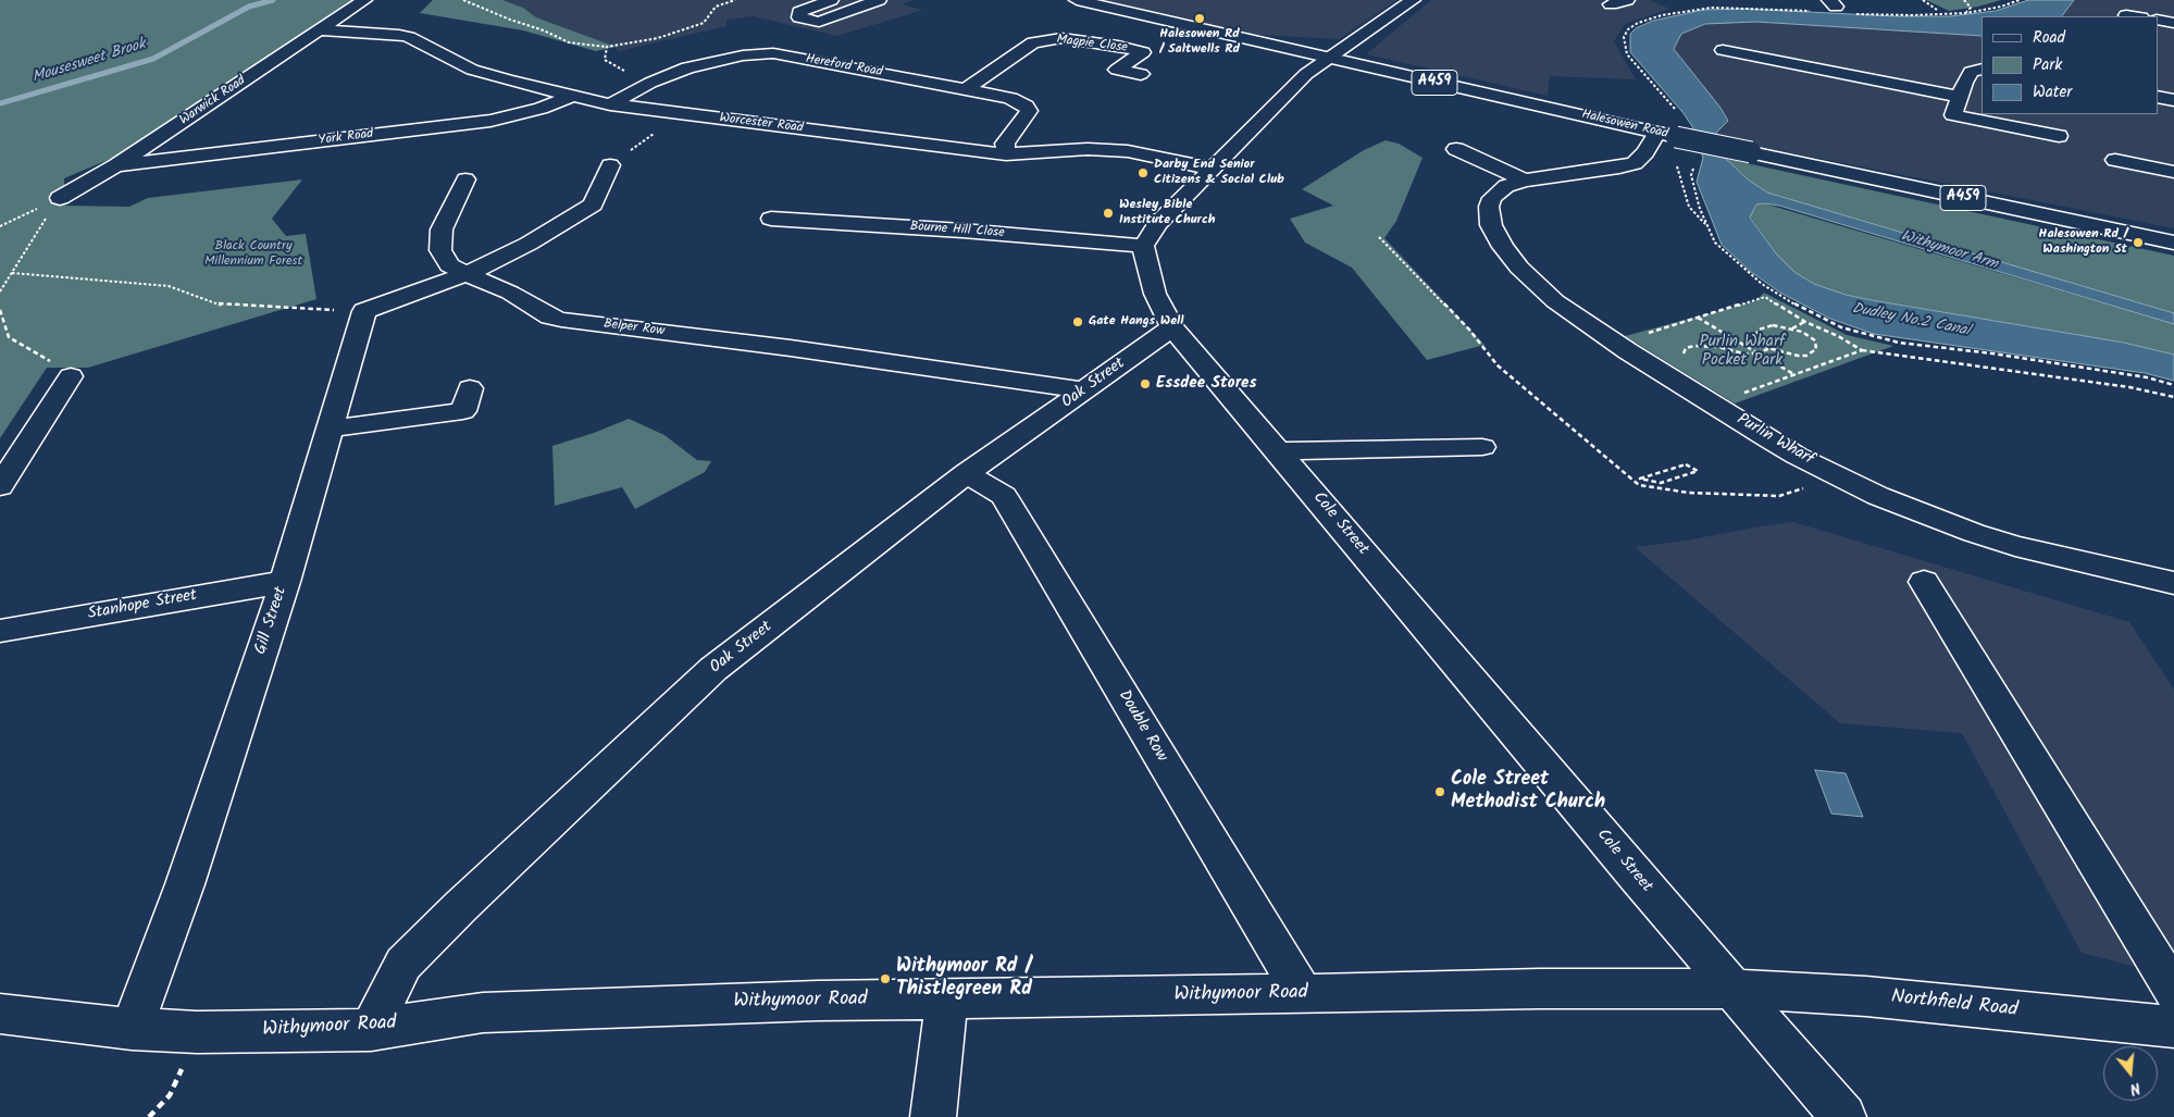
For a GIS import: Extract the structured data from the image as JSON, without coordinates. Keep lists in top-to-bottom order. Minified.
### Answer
{"streets":{"street":["Magpie Close","Hereford Road","A459","Warwick Road","Worcester Road","Halesowen Road","York Road","Bourne Hill Close","Belper Row","Oak Street","Purlin Wharf","Cole Street","Stanhope Street","Gill Street","Double Row","Withymoor Road","Northfield Road"]},"crossings":[["Magpie Close","Hereford Road"],["Hereford Road","Worcester Road"],["Warwick Road","Worcester Road"],["Warwick Road","York Road"],["Worcester Road","York Road"],["Halesowen Road","Purlin Wharf"],["Bourne Hill Close","Cole Street"],["Belper Row","Oak Street"],["Oak Street","Cole Street"],["Oak Street","Double Row"],["Oak Street","Withymoor Road"],["Cole Street","Withymoor Road"],["Cole Street","Northfield Road"],["Stanhope Street","Gill Street"],["Gill Street","Withymoor Road"],["Double Row","Withymoor Road"],["Withymoor Road","Northfield Road"]],"water":["Mousesweet Brook","Withymoor Arm","Dudley No.2 Canal"],"parks":["Black Country Millennium Forest","Purlin Wharf Pocket Park"],"places":["Halesowen Rd / Saltwells Rd","Darby End Senior Citizens & Social Club","Wesley Bible Institute Church","Halesowen Rd / Washington St","Gate Hangs Well","Essdee Stores","Cole Street Methodist Church","Withymoor Rd / Thistlegreen Rd"],"legend":["Road","Park","Water"],"north":"bottom"}
